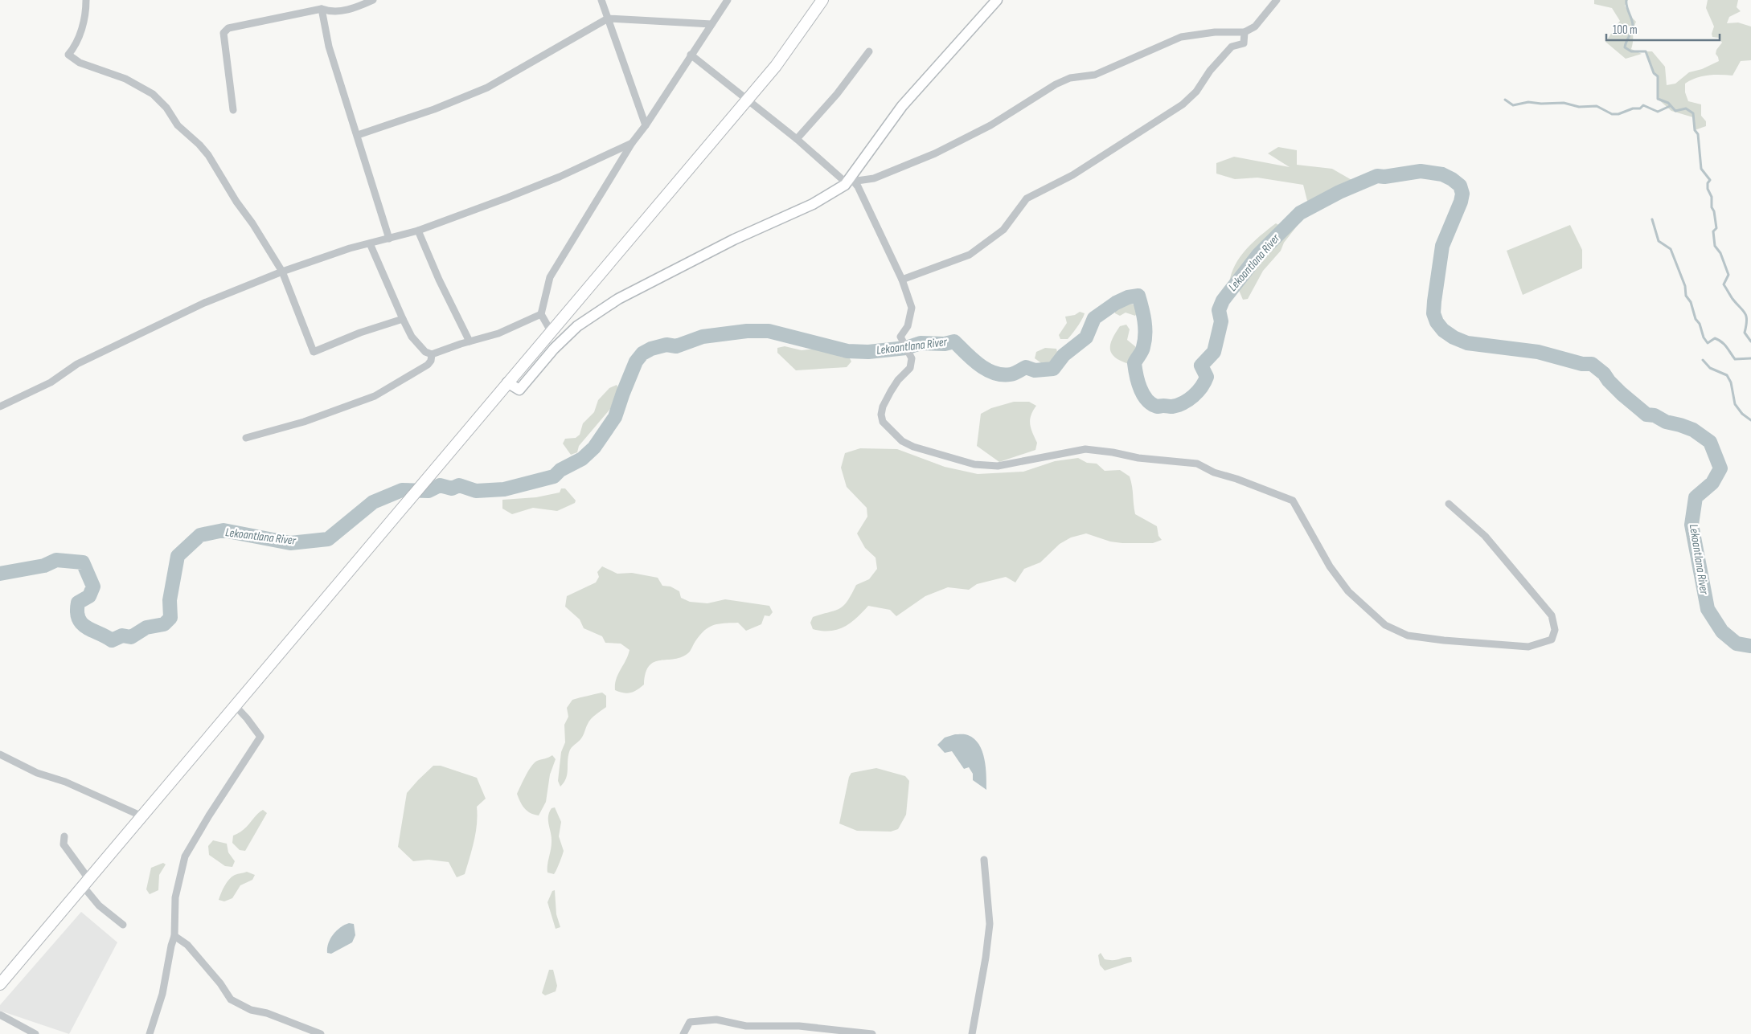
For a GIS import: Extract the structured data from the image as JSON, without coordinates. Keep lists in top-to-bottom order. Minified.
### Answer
{"water":["Lekoantlana River"],"scale_bar":"100 m"}
